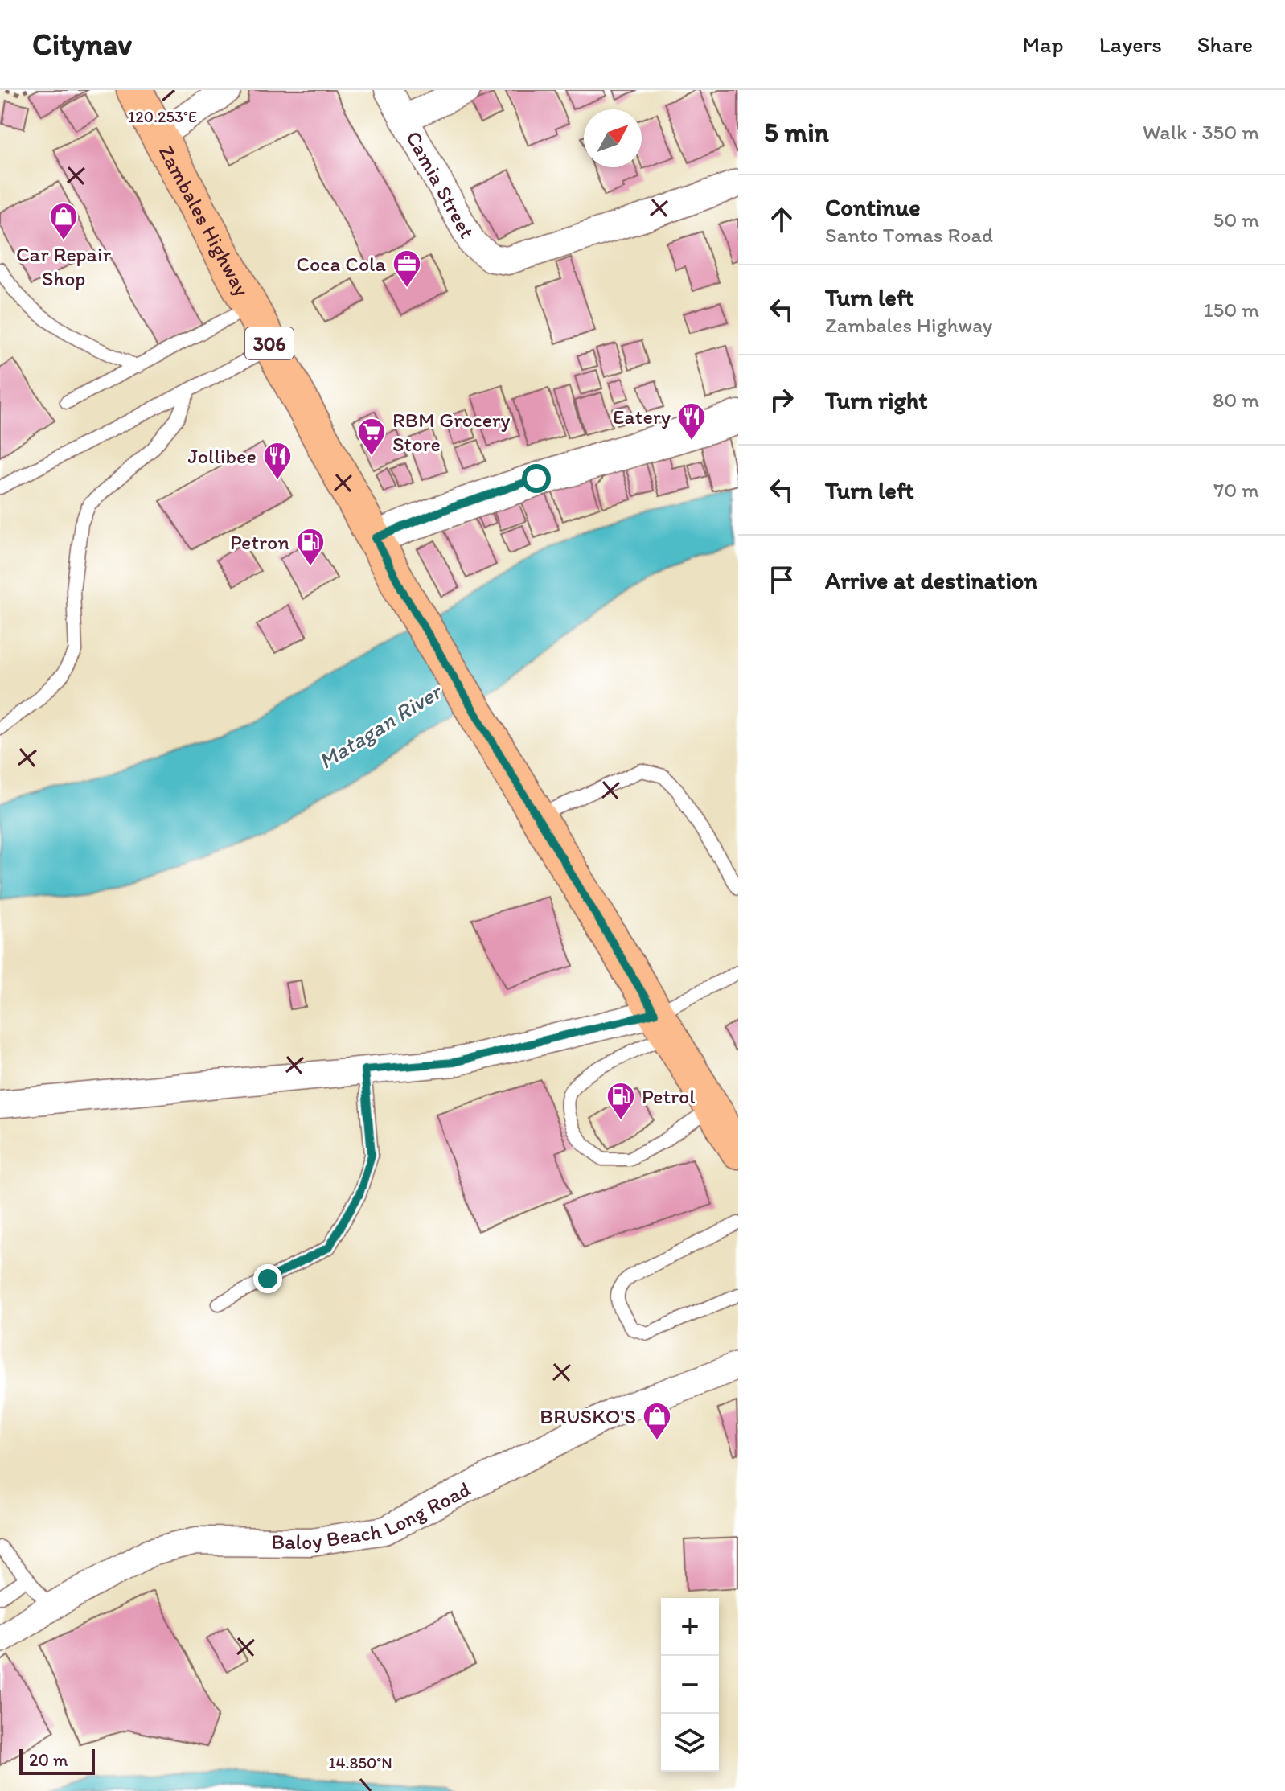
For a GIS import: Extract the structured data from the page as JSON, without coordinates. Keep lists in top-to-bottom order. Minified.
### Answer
{"streets":{"main road":["Zambales Highway","306"],"street":["Camia Street","Baloy Beach Long Road"]},"water":["Matagan River"],"places":{"shop":["Car Repair Shop","BRUSKO'S"],"office":["Coca Cola"],"restaurant":["Eatery","Jollibee"],"supermarket":["RBM Grocery Store"],"fuel station":["Petron","Petrol"]},"scale_bar":"20 m","north":"top right","page":{"header":"Citynav","nav":["Map","Layers","Share"],"heading":["5 min","Walk · 350 m"],"list":[["Continue","Santo Tomas Road","50 m"],["Turn left","Zambales Highway","150 m"],["Turn right","80 m"],["Turn left","70 m"],"Arrive at destination"],"map_buttons":["+","−"],"scale":"20 m"},"coordinates":["120.253°E","14.850°N"]}
